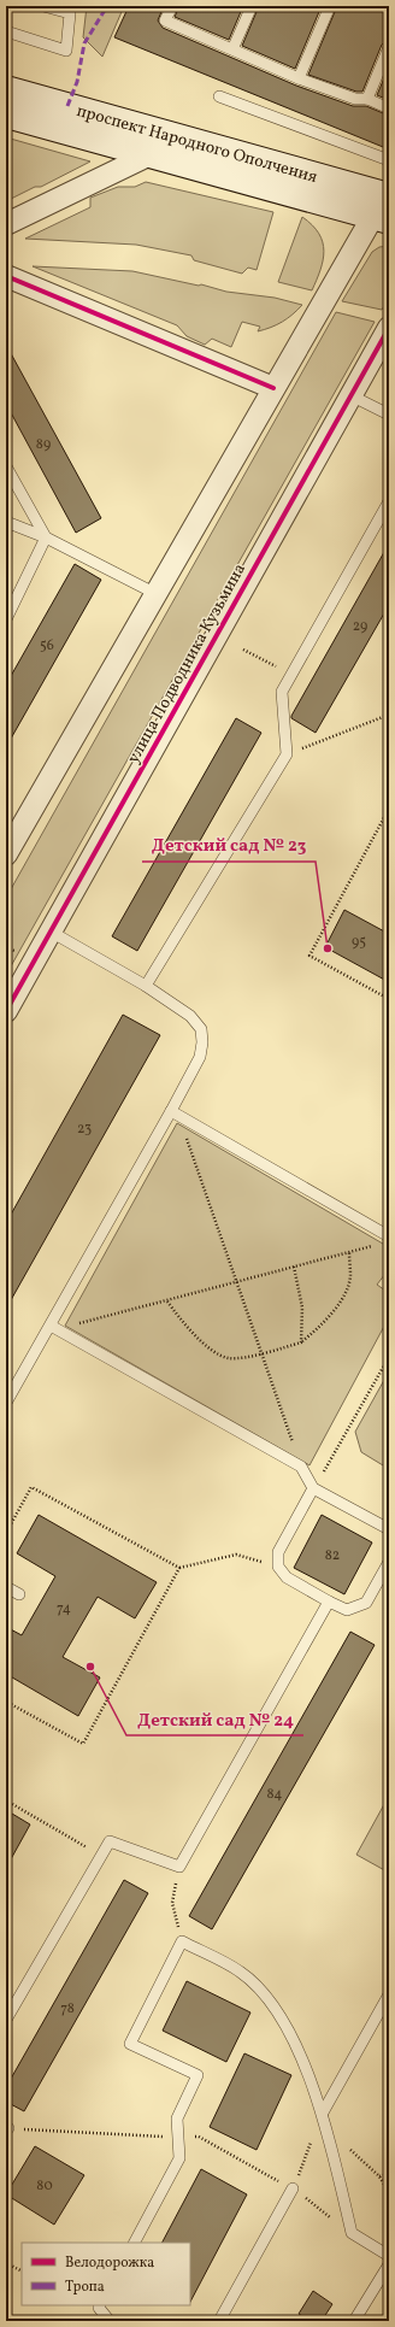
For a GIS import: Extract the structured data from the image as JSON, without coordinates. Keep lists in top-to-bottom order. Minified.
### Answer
{"streets":{"main road":["проспект Народного Ополчения"],"street":["улица Подводника Кузьмина"]},"places":["Детский сад № 23","Детский сад № 24"],"house_numbers":["89","29","56","95","23","82","74","84","78","80"],"legend":["Велодорожка","Тропа"]}
